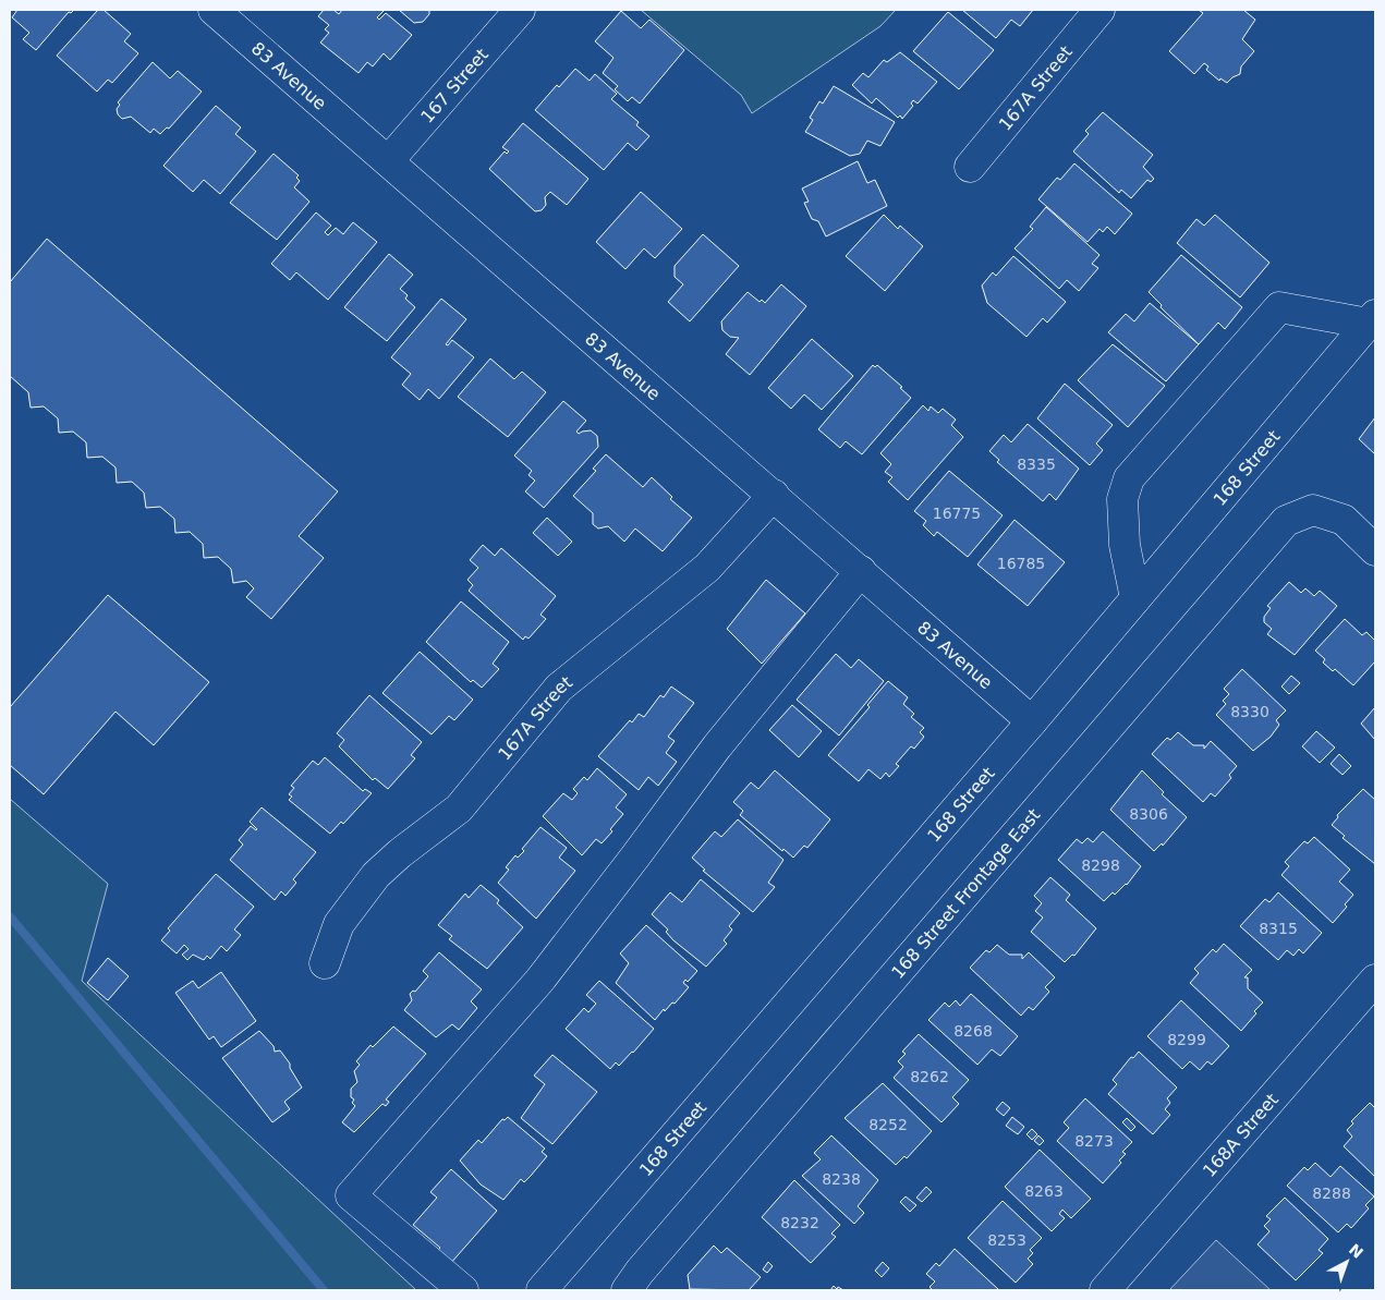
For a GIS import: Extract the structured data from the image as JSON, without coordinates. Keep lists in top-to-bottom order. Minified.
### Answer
{"streets":{"street":["83 Avenue","167 Street","167A Street","168 Street","168 Street Frontage East","168A Street"]},"crossings":[["83 Avenue","167 Street"],["83 Avenue","167A Street"],["83 Avenue","168 Street"]],"house_numbers":["8335","16775","16785","8330","8306","8298","8315","8268","8299","8262","8252","8273","8238","8263","8288","8232","8253"],"north":"top right"}
